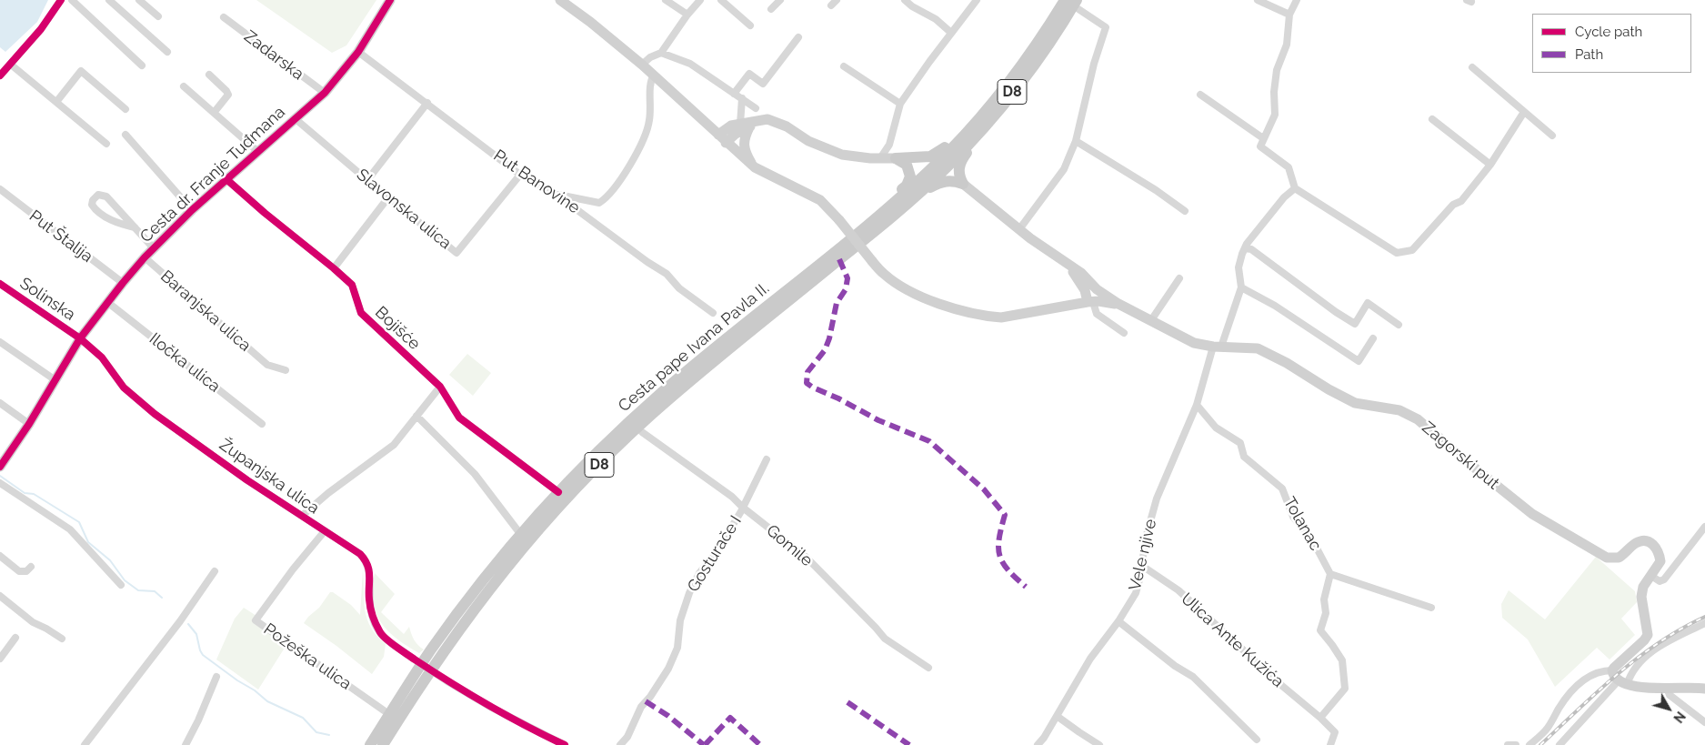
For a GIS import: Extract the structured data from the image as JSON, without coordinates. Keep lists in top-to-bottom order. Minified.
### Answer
{"streets":{"main road":["D8","Cesta dr. Franje Tuđmana","Cesta pape Ivana Pavla II.","Zagorski put"],"street":["Zadarska","Put Banovine","Slavonska ulica","Put Štalija","Solinska","Baranjska ulica","Bojišće","Iločka ulica","Županjska ulica","Tolanac","Gomile","Gosturače I","Vele njive","Ulica Ante Kužića","Požeška ulica"]},"crossings":[["Zadarska","Cesta dr. Franje Tuđmana"],["Cesta dr. Franje Tuđmana","Put Banovine"],["Cesta dr. Franje Tuđmana","Slavonska ulica"],["Cesta dr. Franje Tuđmana","Put Štalija"],["Cesta dr. Franje Tuđmana","Solinska"],["Cesta dr. Franje Tuđmana","Baranjska ulica"],["Cesta dr. Franje Tuđmana","Bojišće"],["Cesta dr. Franje Tuđmana","Iločka ulica"],["Cesta dr. Franje Tuđmana","Županjska ulica"],["Put Banovine","Slavonska ulica"],["Solinska","Županjska ulica"],["Bojišće","Cesta pape Ivana Pavla II."],["Zagorski put","Vele njive"],["Županjska ulica","Požeška ulica"],["Tolanac","Vele njive"],["Gomile","Gosturače I"],["Vele njive","Ulica Ante Kužića"]],"legend":["Cycle path","Path"],"north":"bottom right"}
